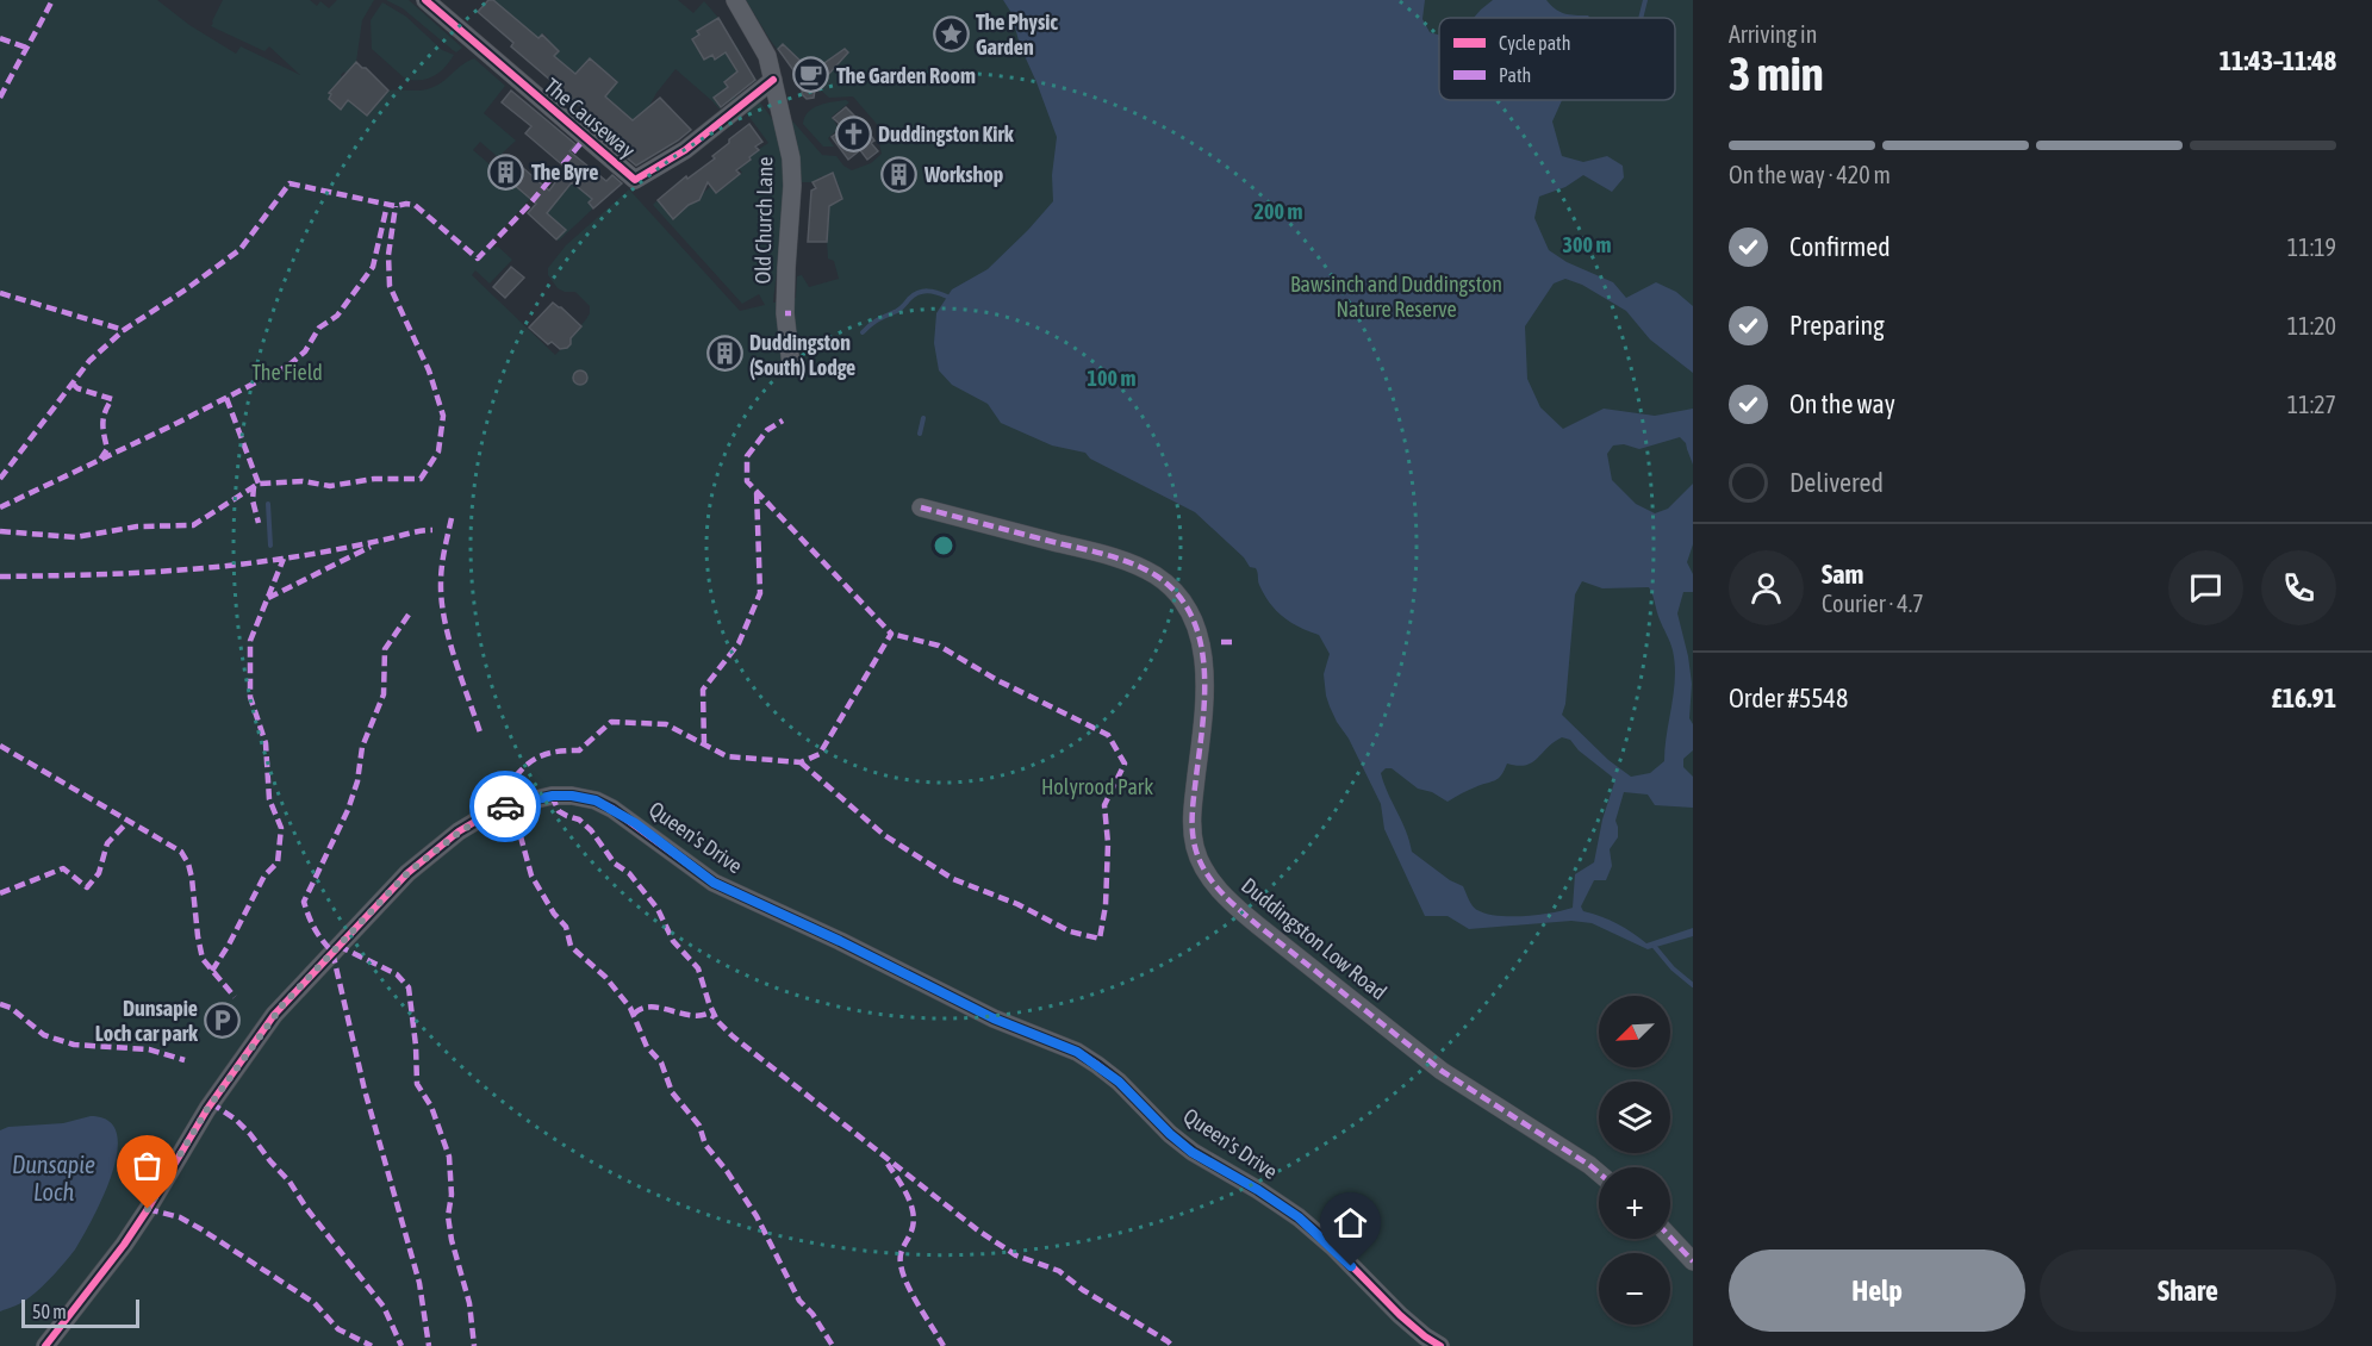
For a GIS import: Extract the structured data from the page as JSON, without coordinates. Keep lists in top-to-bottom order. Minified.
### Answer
{"streets":{"street":["The Causeway","Old Church Lane","Queen's Drive","Duddingston Low Road"]},"crossings":[["The Causeway","Old Church Lane"]],"water":["Dunsapie Loch"],"parks":["Bawsinch and Duddingston Nature Reserve","The Field","Holyrood Park"],"places":{"place":["The Physic Garden"],"cafe":["The Garden Room"],"church":["Duddingston Kirk"],"building":["The Byre","Workshop","Duddingston (South) Lodge"],"parking":["Dunsapie Loch car park"]},"legend":["Cycle path","Path"],"scale_bar":"50 m","north":"bottom left","page":{"heading":["3 min","Arriving in","11:43–11:48"],"panel":["Sam","Courier · 4.7","Order #5548","£16.91"],"bar":"On the way · 420 m","list":[["Confirmed","11:19"],["Preparing","11:20"],["On the way","11:27"],"Delivered"],"map_buttons":["+","−"],"buttons":["Help","Share"],"scale":"50 m"},"rings":["200 m","300 m","100 m"]}
